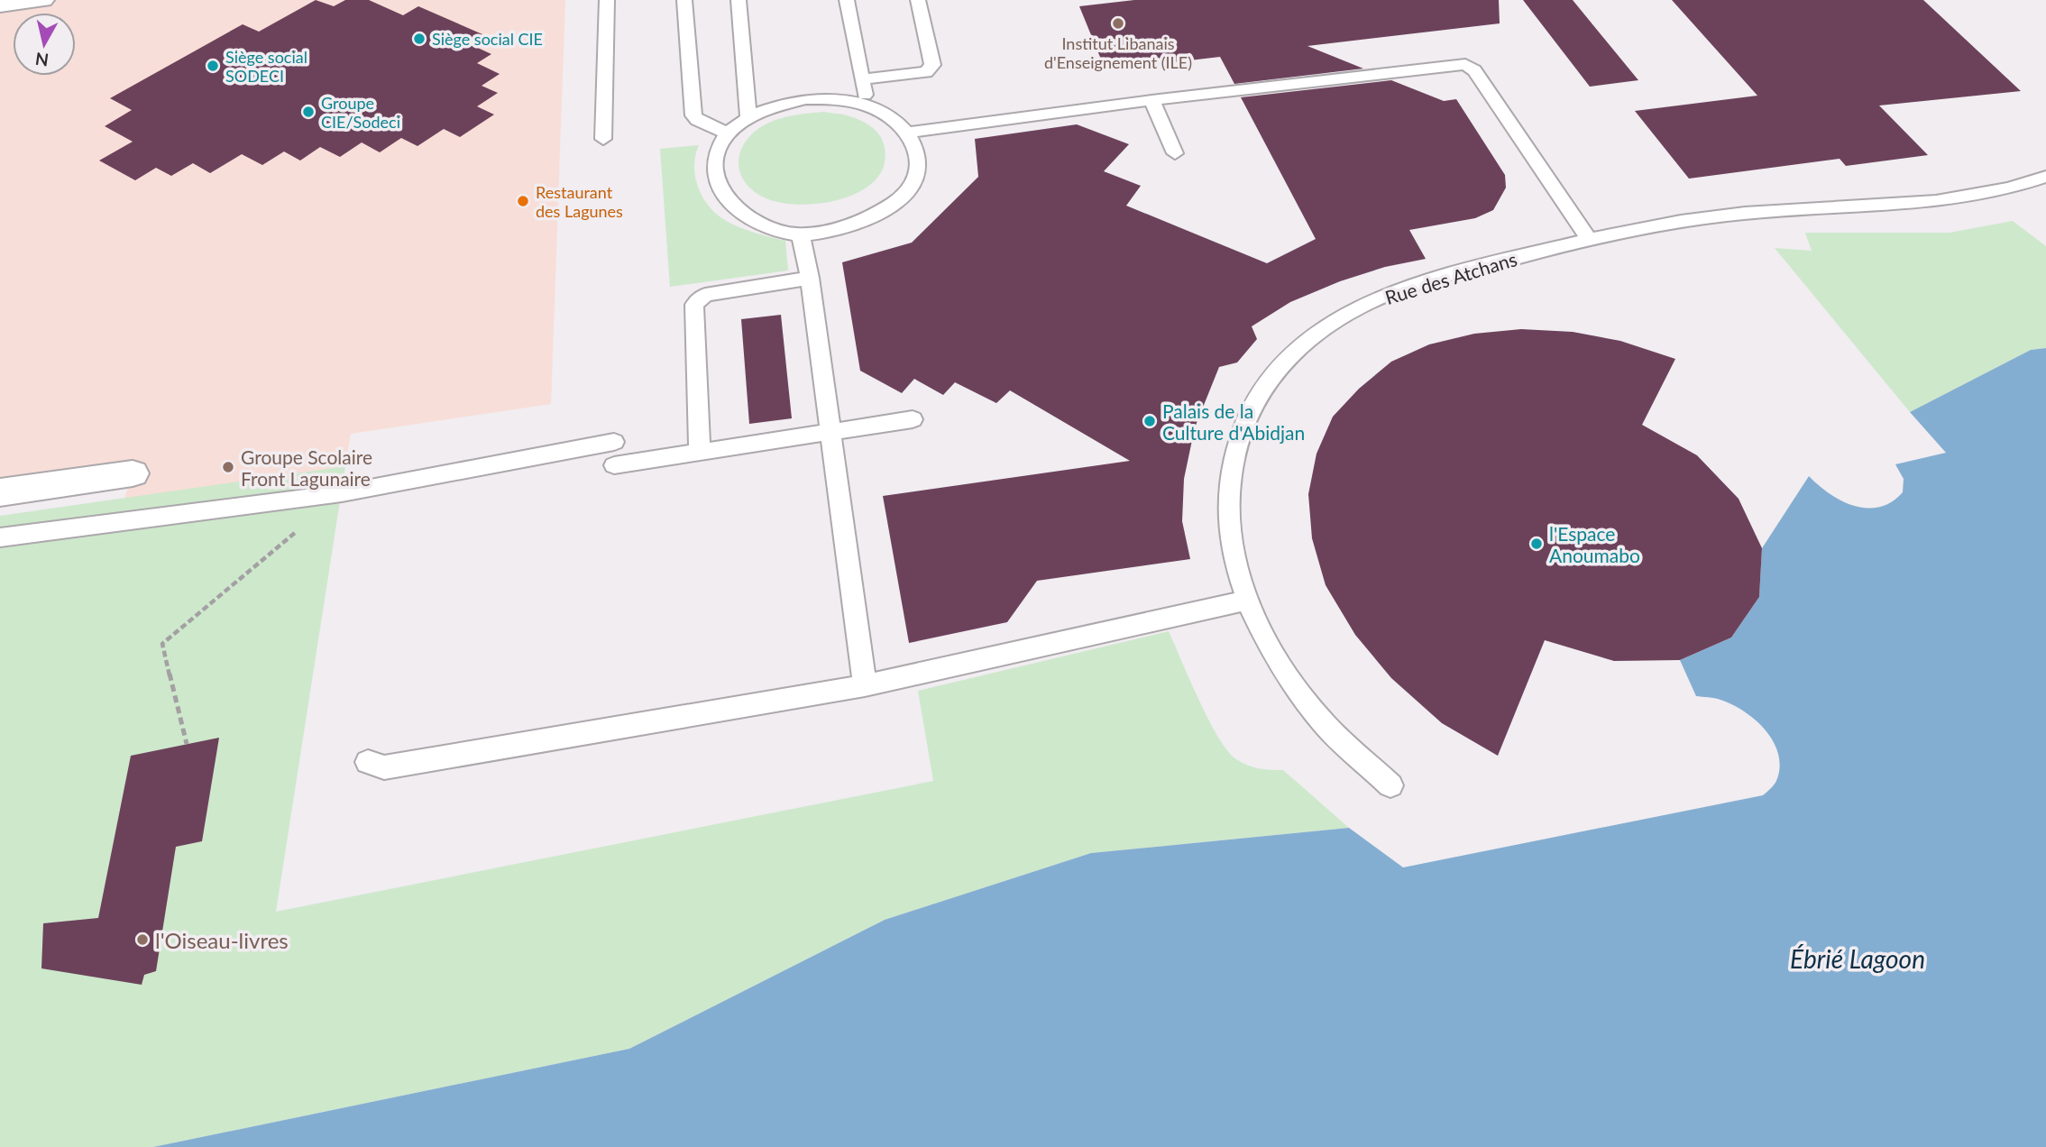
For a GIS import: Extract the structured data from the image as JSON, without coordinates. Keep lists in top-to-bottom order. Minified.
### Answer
{"streets":{"lane":["Rue des Atchans"]},"water":["Ébrié Lagoon"],"places":["Institut Libanais d'Enseignement (ILE)","Siège social CIE","Siège social SODECI","Groupe CIE/Sodeci","Restaurant des Lagunes","Palais de la Culture d'Abidjan","Groupe Scolaire Front Lagunaire","l'Espace Anoumabo","l'Oiseau-livres"],"north":"bottom"}
